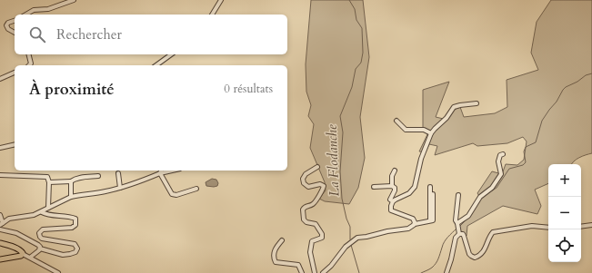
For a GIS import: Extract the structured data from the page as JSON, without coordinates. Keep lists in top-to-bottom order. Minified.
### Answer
{"water":["La Flodanche"],"page":{"search":"Rechercher","heading":["À proximité","0 résultats"],"map_buttons":["+","−"]}}
